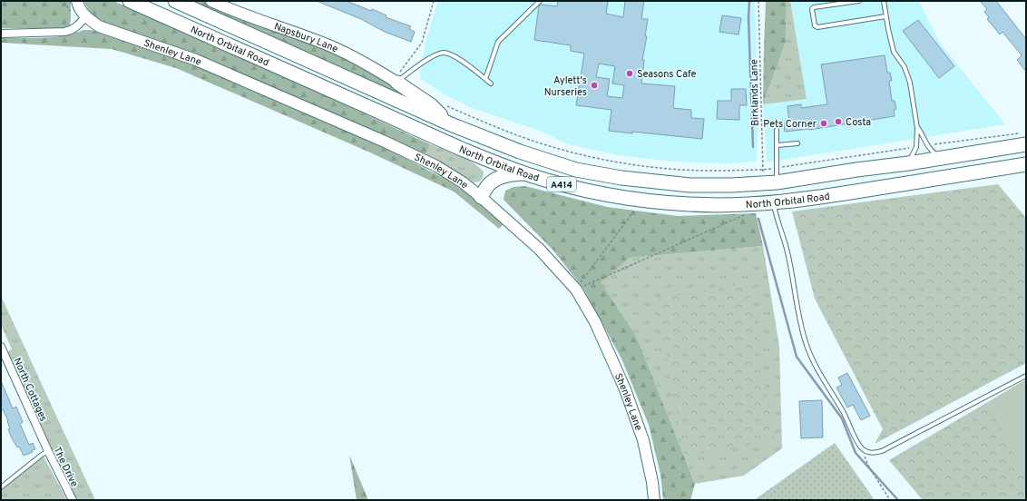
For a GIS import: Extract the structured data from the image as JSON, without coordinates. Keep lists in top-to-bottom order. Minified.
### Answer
{"streets":{"highway":["North Orbital Road","A414"],"main road":["Napsbury Lane","Shenley Lane"],"street":["North Cottages","The Drive"],"path":["Birklands Lane"]},"crossings":[["North Orbital Road","Birklands Lane"],["North Cottages","The Drive"]],"places":["Seasons Cafe","Aylett's Nurseries","Costa","Pets Corner"]}
